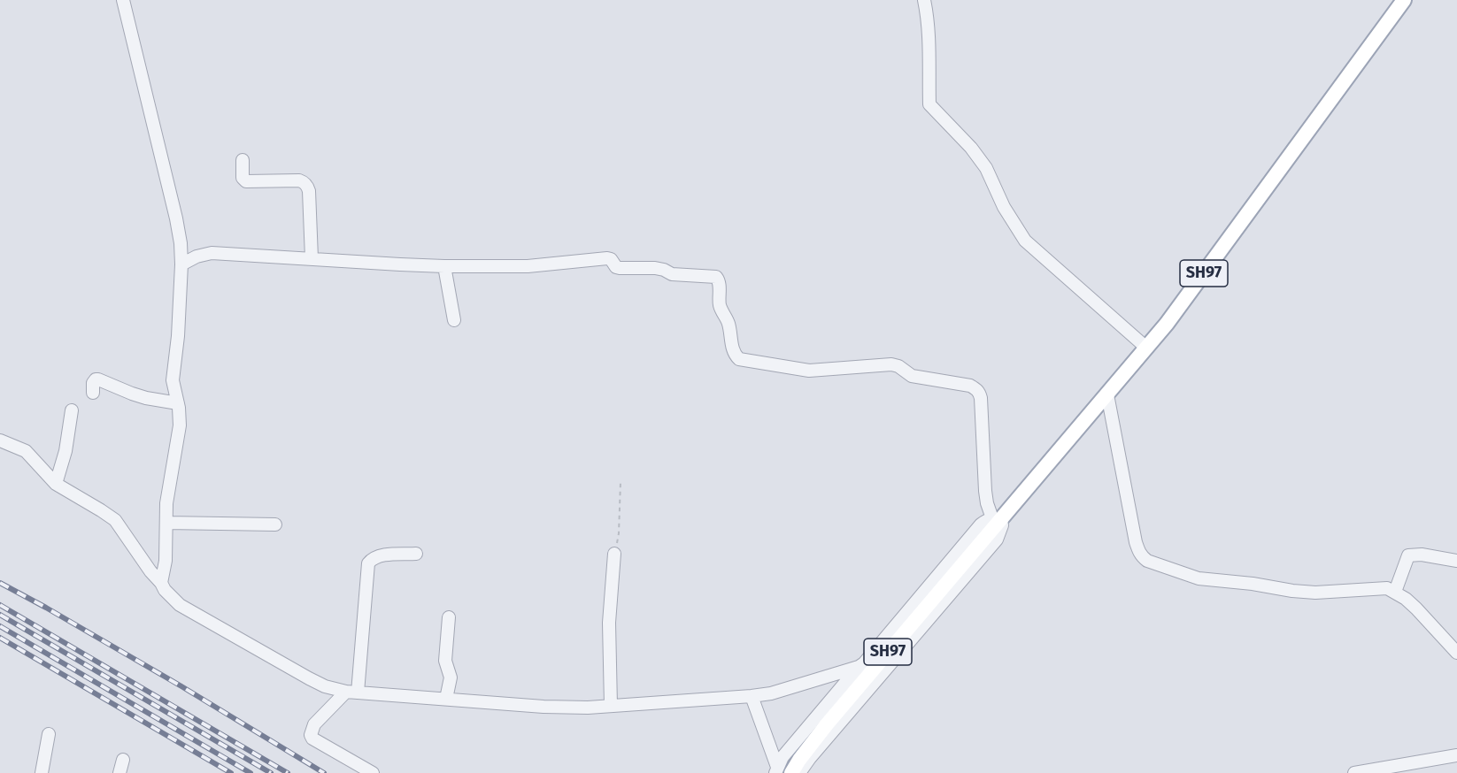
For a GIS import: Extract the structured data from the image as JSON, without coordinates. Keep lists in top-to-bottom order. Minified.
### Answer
{"streets":{"main road":["SH97"]}}
